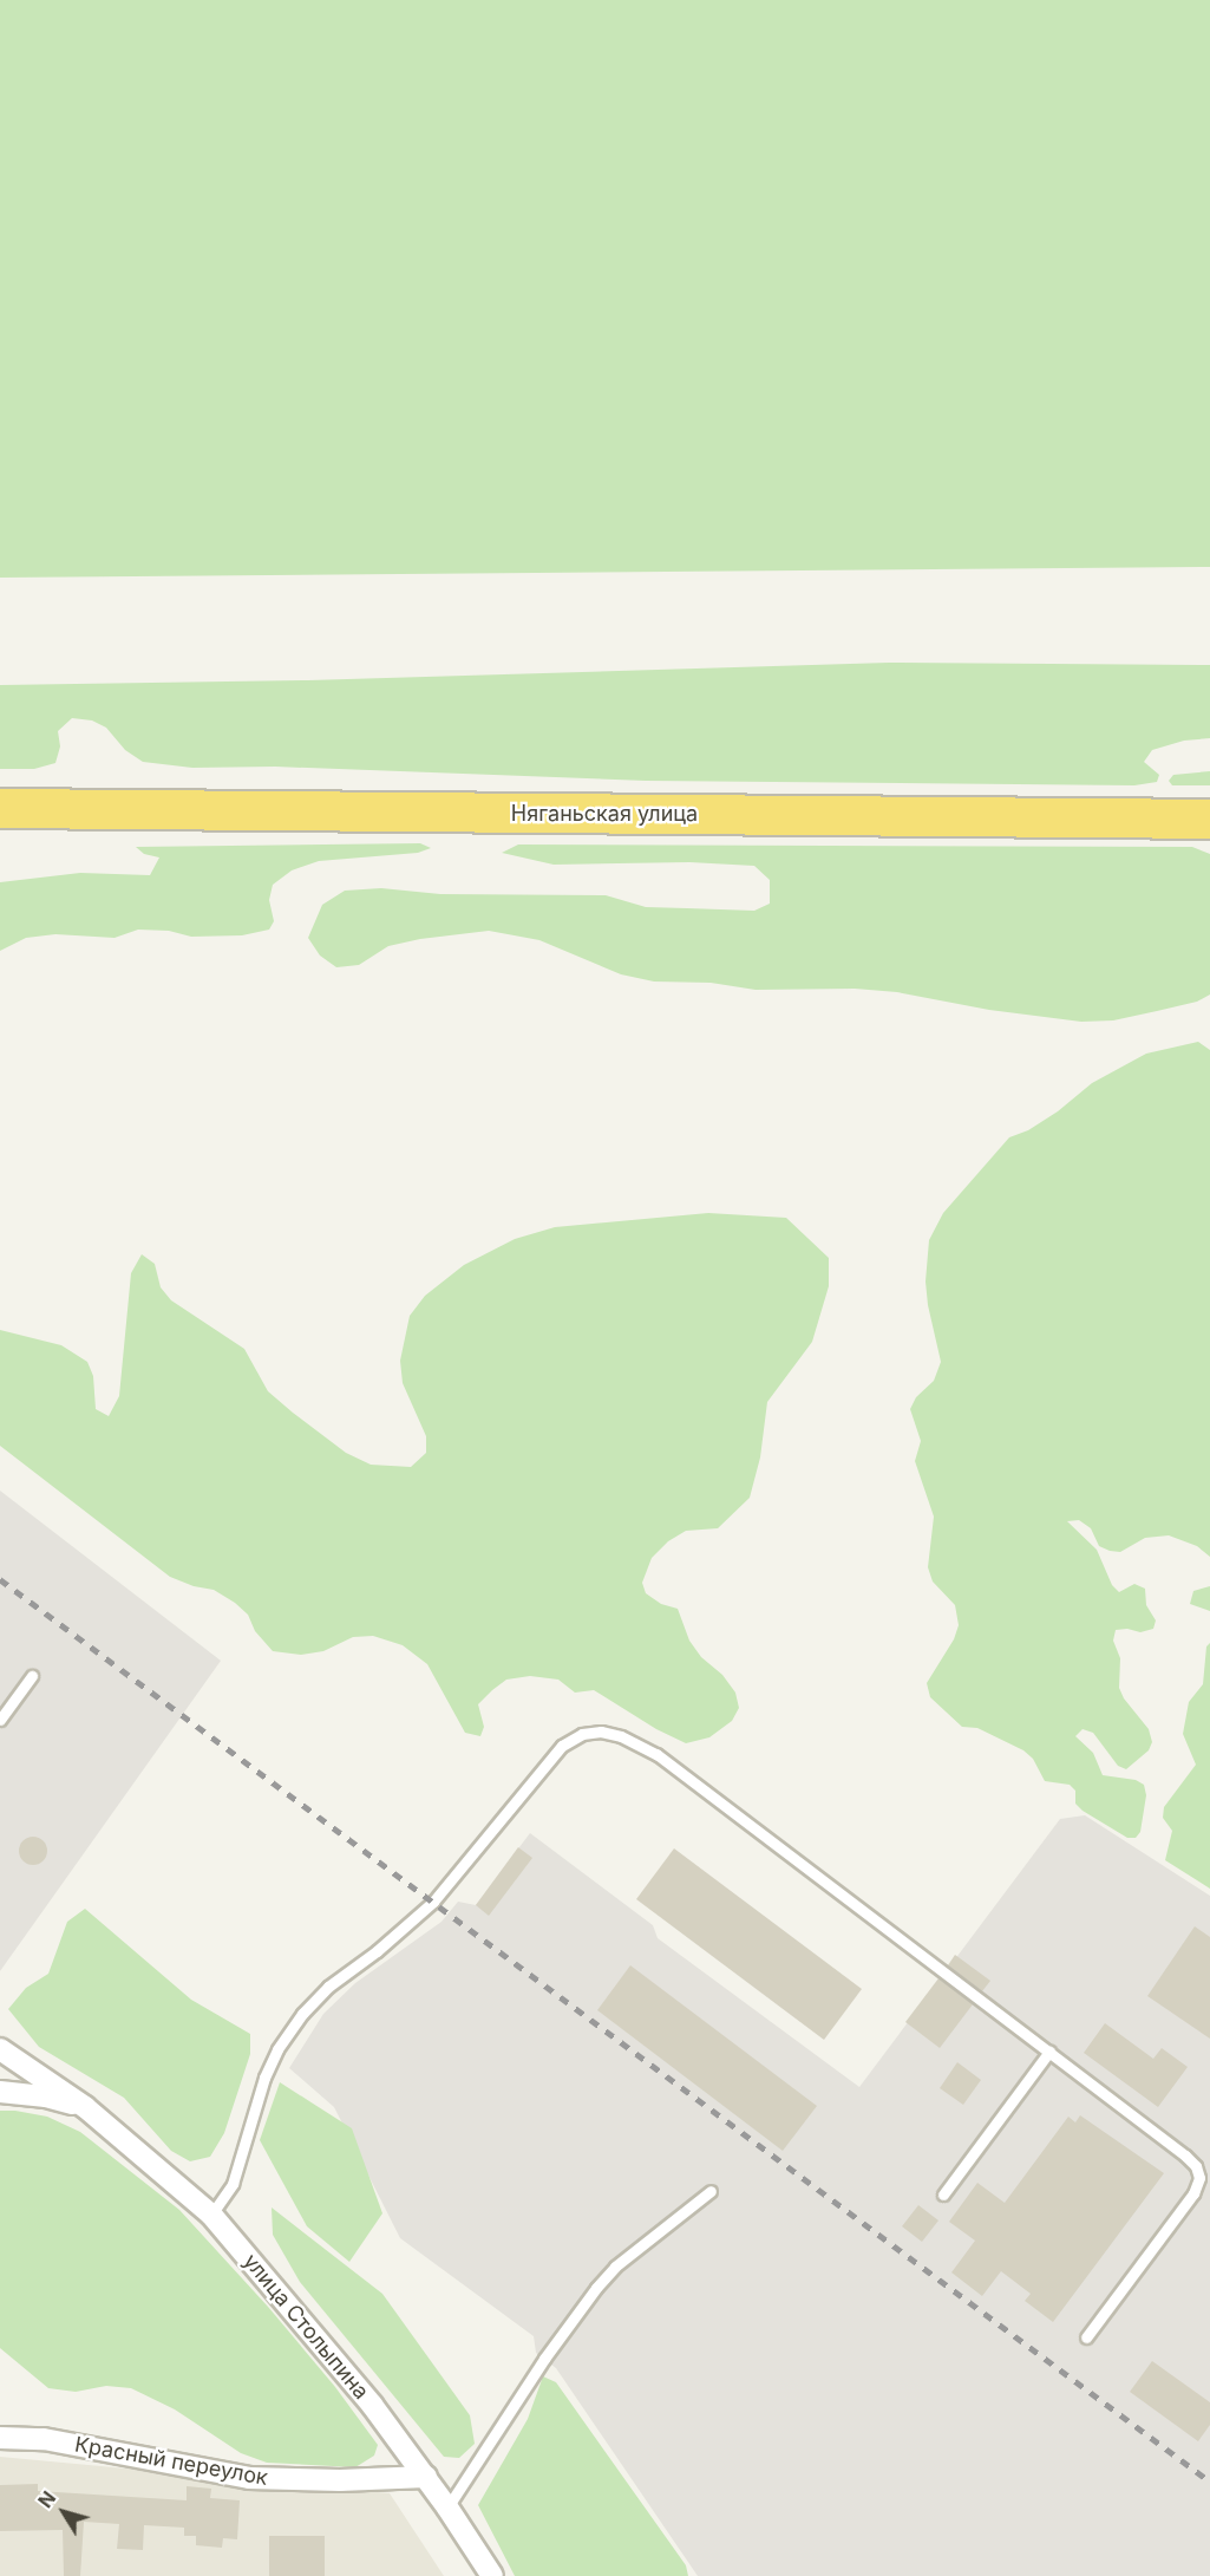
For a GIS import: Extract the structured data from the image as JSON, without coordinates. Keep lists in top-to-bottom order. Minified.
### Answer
{"streets":{"highway":["Няганьская улица"],"street":["улица Столыпина","Красный переулок"]},"crossings":[["улица Столыпина","Красный переулок"]],"north":"top left"}
